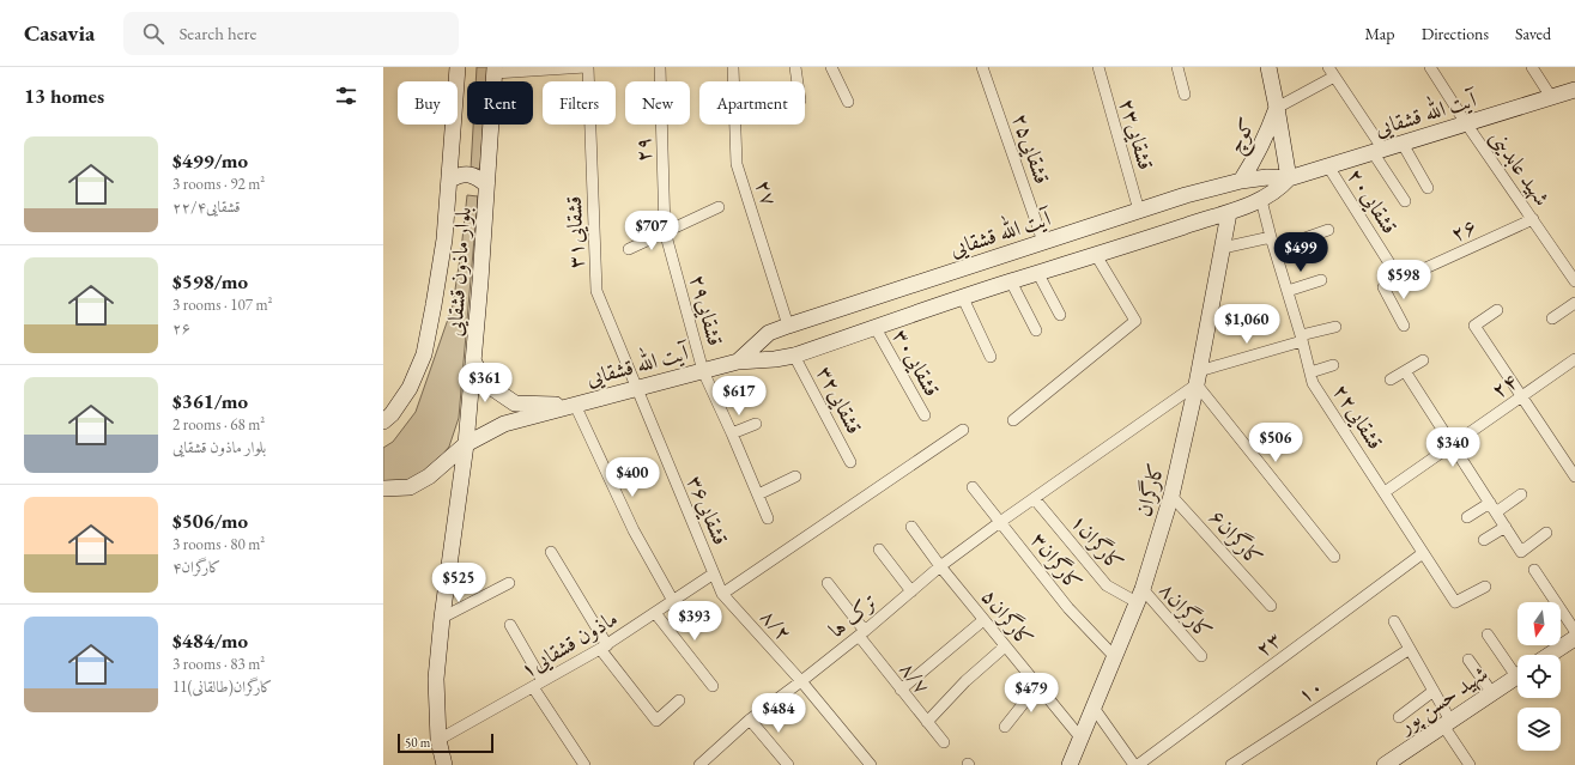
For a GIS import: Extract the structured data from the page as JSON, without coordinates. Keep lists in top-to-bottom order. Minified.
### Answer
{"streets":{"street":["آیت الله قشقایی","قشقایی۲۳","کوچ","قشقایی۲۵","۲۹","شهید عابدینی","۲۷","۲۰قشقایی","۲۶","۳۱قشقایی","بلوار ماذون قشقایی","قشقایی۲۹","قشقایی۳۰","۲۴","قشقایی۳۲","۲۲قشقایی","کارگران","قشقایی۳۶","۶کارگران","۱کارگران","کارگران۳","کارگران۸","ترک ها","کارگران۵","۸/۲","ماذون قشقایی۱","۲۳","۸/۷","۱۰","شهید حسن پور"]},"crossings":[["آیت الله قشقایی","قشقایی۲۳"],["آیت الله قشقایی","کوچ"],["آیت الله قشقایی","قشقایی۲۵"],["آیت الله قشقایی","شهید عابدینی"],["آیت الله قشقایی","۲۷"],["آیت الله قشقایی","۲۰قشقایی"],["آیت الله قشقایی","۳۱قشقایی"],["آیت الله قشقایی","بلوار ماذون قشقایی"],["آیت الله قشقایی","قشقایی۲۹"],["آیت الله قشقایی","قشقایی۳۰"],["آیت الله قشقایی","قشقایی۳۲"],["آیت الله قشقایی","۲۲قشقایی"],["آیت الله قشقایی","کارگران"],["آیت الله قشقایی","قشقایی۳۶"],["۲۹","قشقایی۲۹"],["شهید عابدینی","۲۶"],["۲۰قشقایی","۲۶"],["۳۱قشقایی","قشقایی۳۶"],["بلوار ماذون قشقایی","ماذون قشقایی۱"],["۲۴","۲۲قشقایی"],["۲۲قشقایی","ترک ها"],["۲۲قشقایی","۲۳"],["کارگران","۶کارگران"],["کارگران","۱کارگران"],["کارگران","کارگران۳"],["کارگران","کارگران۸"],["کارگران","ترک ها"],["کارگران","کارگران۵"],["قشقایی۳۶","۸/۲"],["قشقایی۳۶","ماذون قشقایی۱"],["۱کارگران","کارگران۸"],["۱کارگران","ترک ها"],["کارگران۳","ترک ها"],["ترک ها","کارگران۵"],["ترک ها","۸/۲"],["ترک ها","۸/۷"]],"scale_bar":"50 m","north":"bottom","page":{"header":"Casavia","search":"Search here","nav":["Map","Directions","Saved"],"heading":"13 homes","chip":["Buy","Rent","Filters","New","Apartment"],"list":[{"name":"$499/mo","note":"3 rooms · 92 m² · ۲۲/۴قشقایی"},{"name":"$598/mo","note":"3 rooms · 107 m² · ۲۶"},{"name":"$361/mo","note":"2 rooms · 68 m² · بلوار ماذون قشقایی"},{"name":"$506/mo","note":"3 rooms · 80 m² · کارگران۴"},{"name":"$484/mo","note":"3 rooms · 83 m² · 11کارگران(طالقانی)"}],"price":["$707","$499","$598","$1,060","$361","$617","$506","$340","$400","$525","$393","$479","$484"],"scale":"50 m"}}
